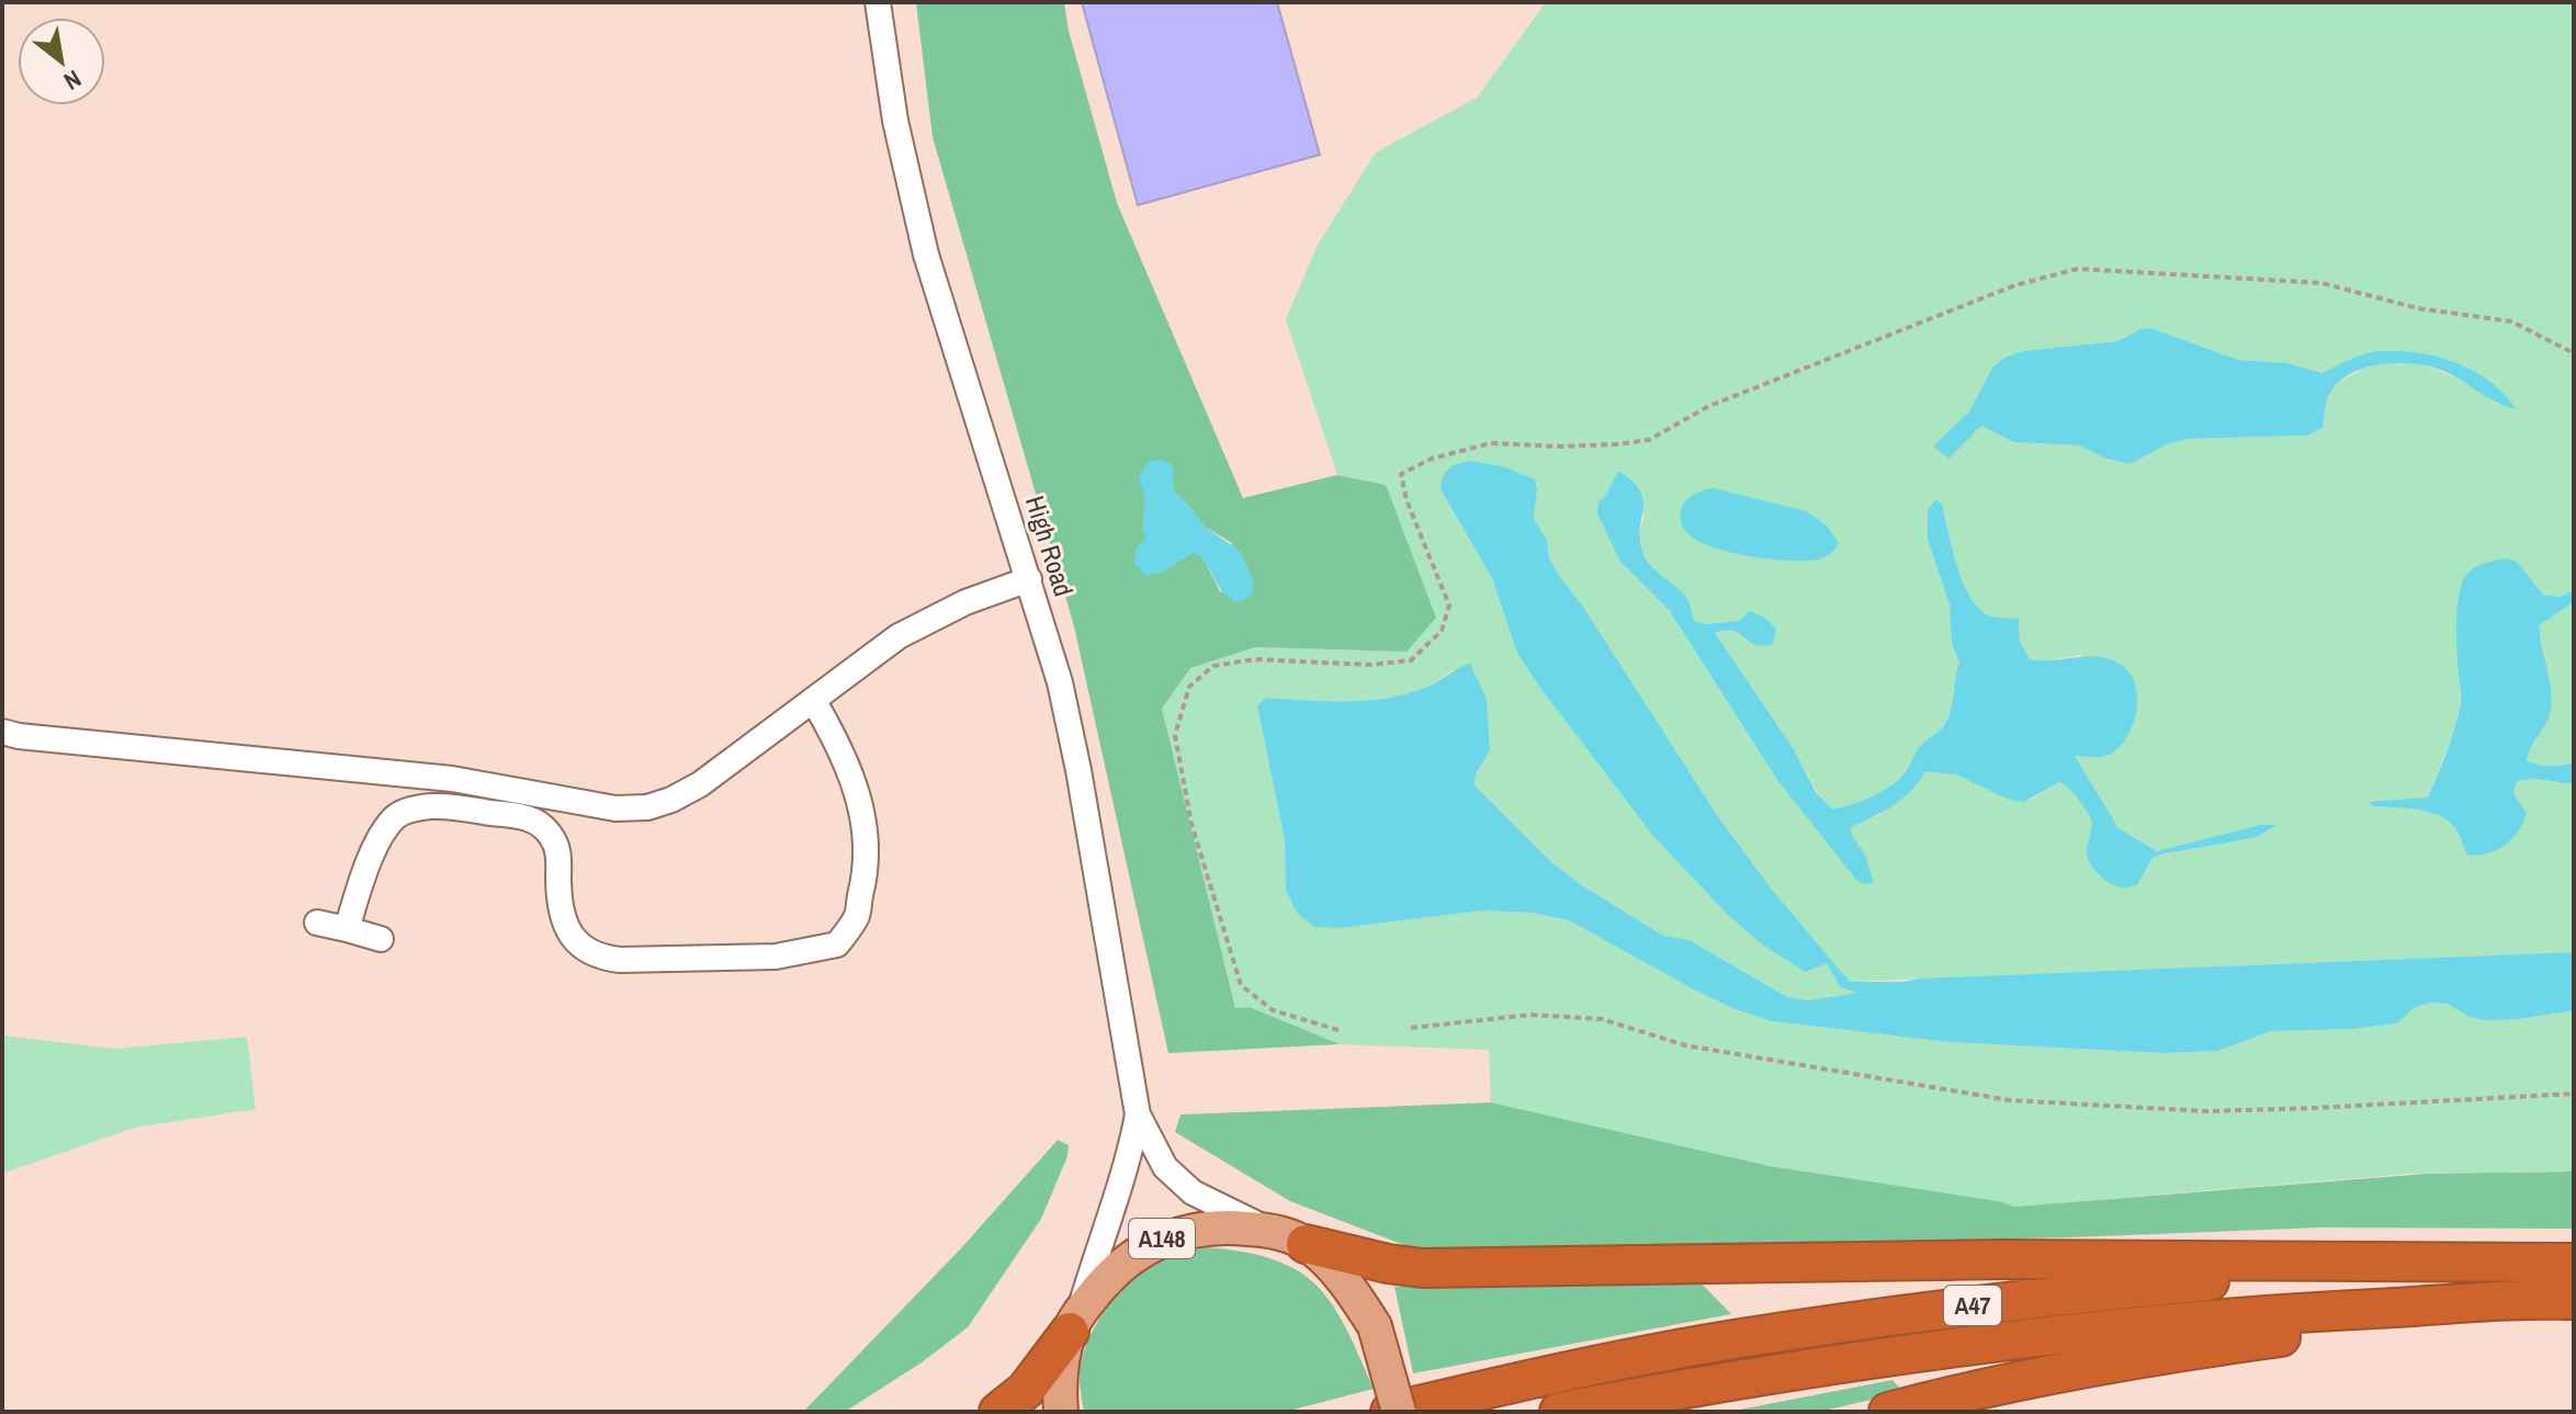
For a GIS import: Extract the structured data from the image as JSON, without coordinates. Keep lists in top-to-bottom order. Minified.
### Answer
{"streets":{"highway":["A47"],"main road":["A148"],"street":["High Road"]},"crossings":[["High Road","A148"],["High Road","A47"],["A148","A47"]],"north":"bottom right"}
